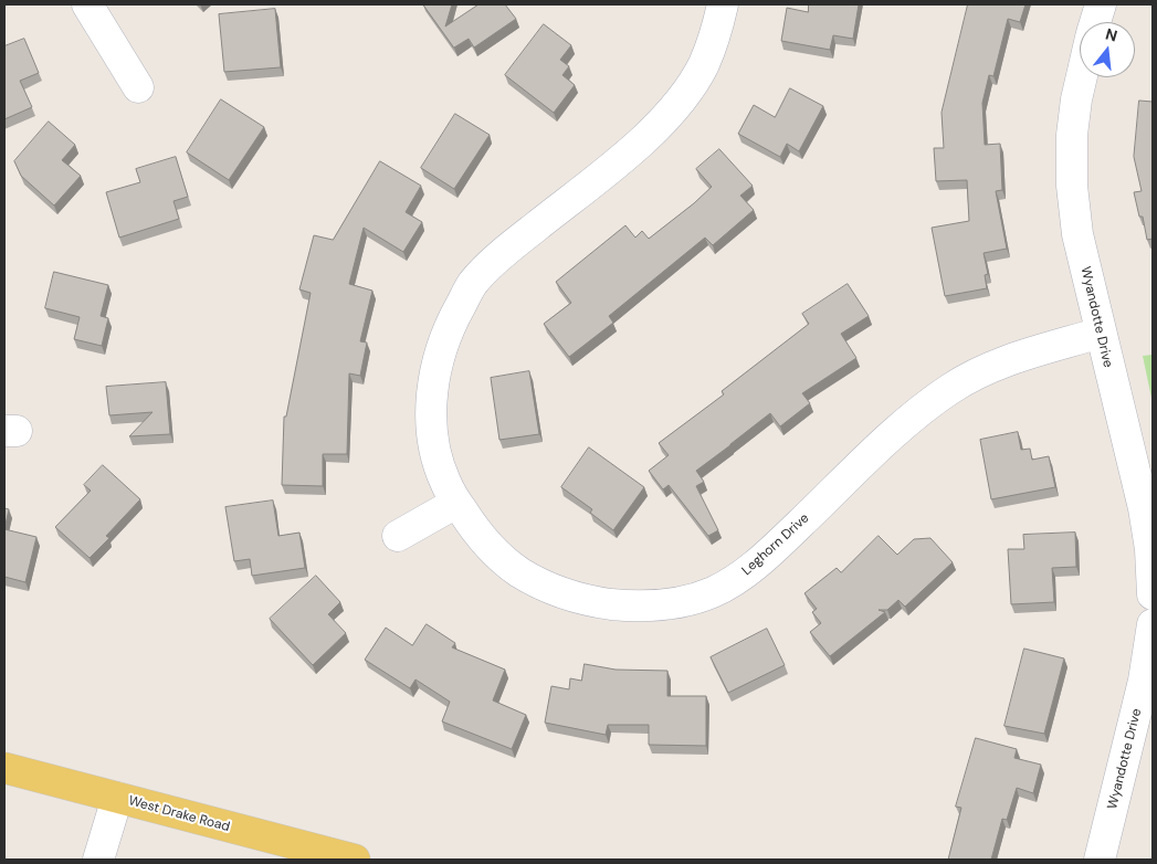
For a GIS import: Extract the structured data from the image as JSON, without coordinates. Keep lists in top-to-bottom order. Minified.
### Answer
{"streets":{"main road":["West Drake Road"],"street":["Wyandotte Drive","Leghorn Drive"]},"crossings":[["Wyandotte Drive","Leghorn Drive"]],"north":"top"}
